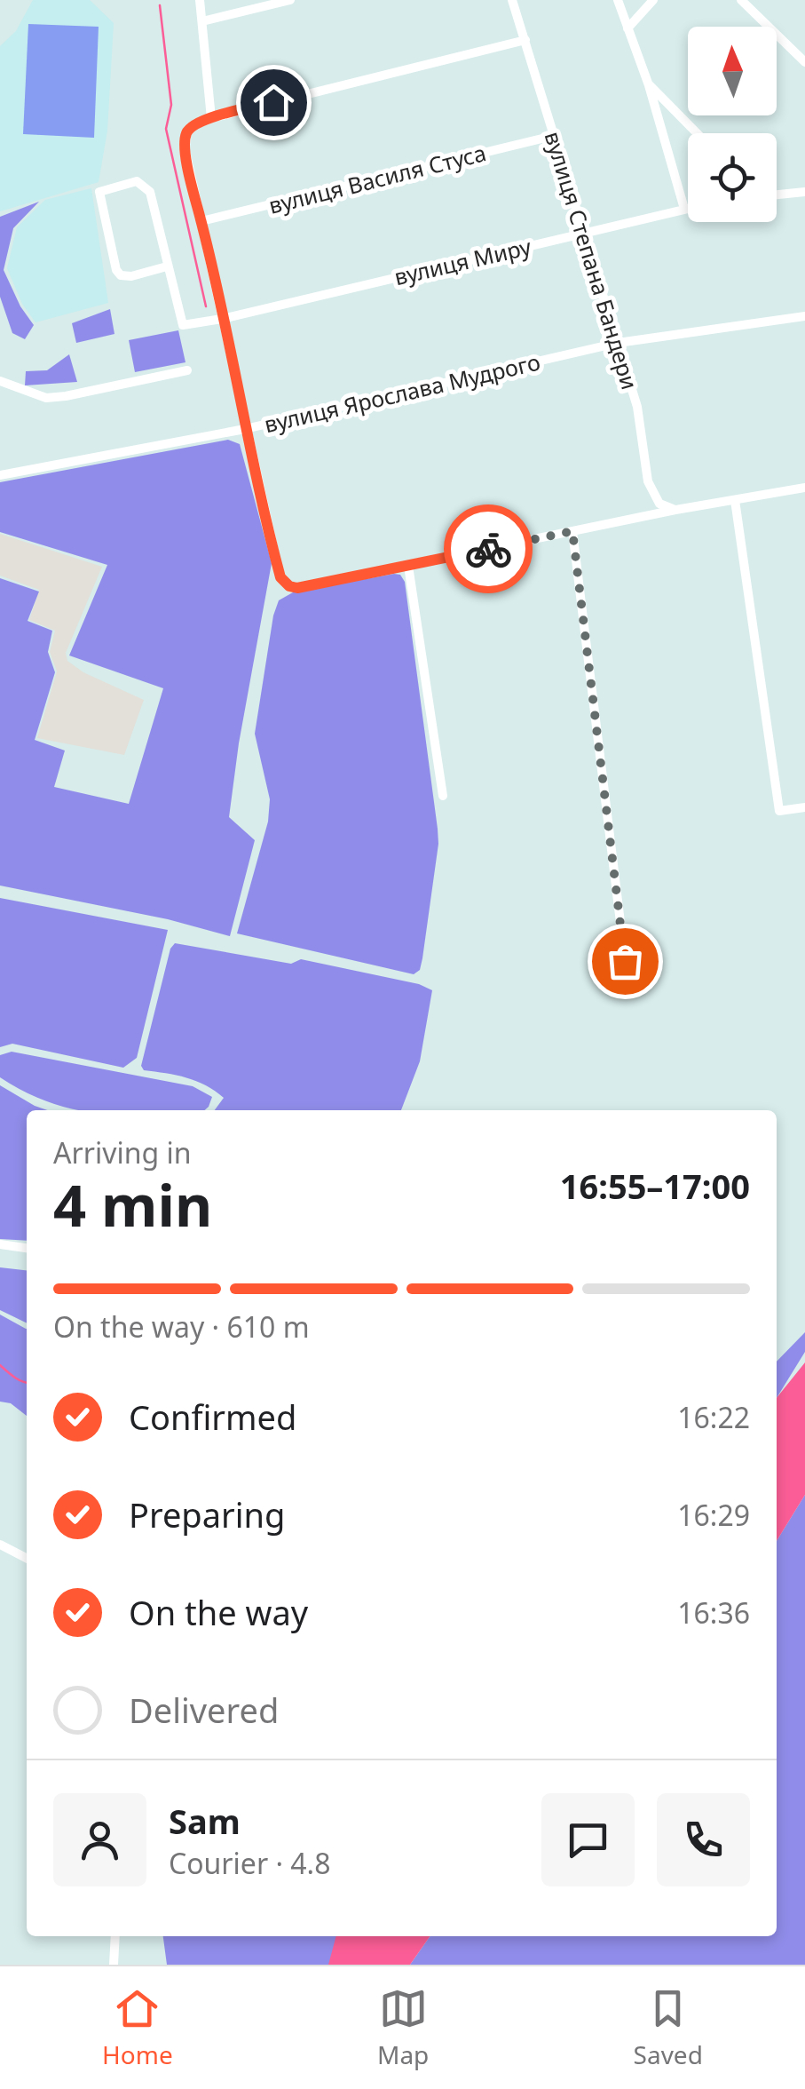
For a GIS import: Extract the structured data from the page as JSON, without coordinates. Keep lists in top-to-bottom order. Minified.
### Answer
{"streets":{"street":["вулиця Василя Стуса","вулиця Степана Бандери","вулиця Миру","вулиця Ярослава Мудрого"]},"crossings":[["вулиця Василя Стуса","вулиця Степана Бандери"],["вулиця Степана Бандери","вулиця Миру"],["вулиця Степана Бандери","вулиця Ярослава Мудрого"]],"north":"top","page":{"heading":["4 min","Arriving in","16:55–17:00"],"panel":["Sam","Courier · 4.8"],"bar":"On the way · 610 m","list":[["Confirmed","16:22"],["Preparing","16:29"],["On the way","16:36"],"Delivered"],"tabs":["Home","Map","Saved"]}}
